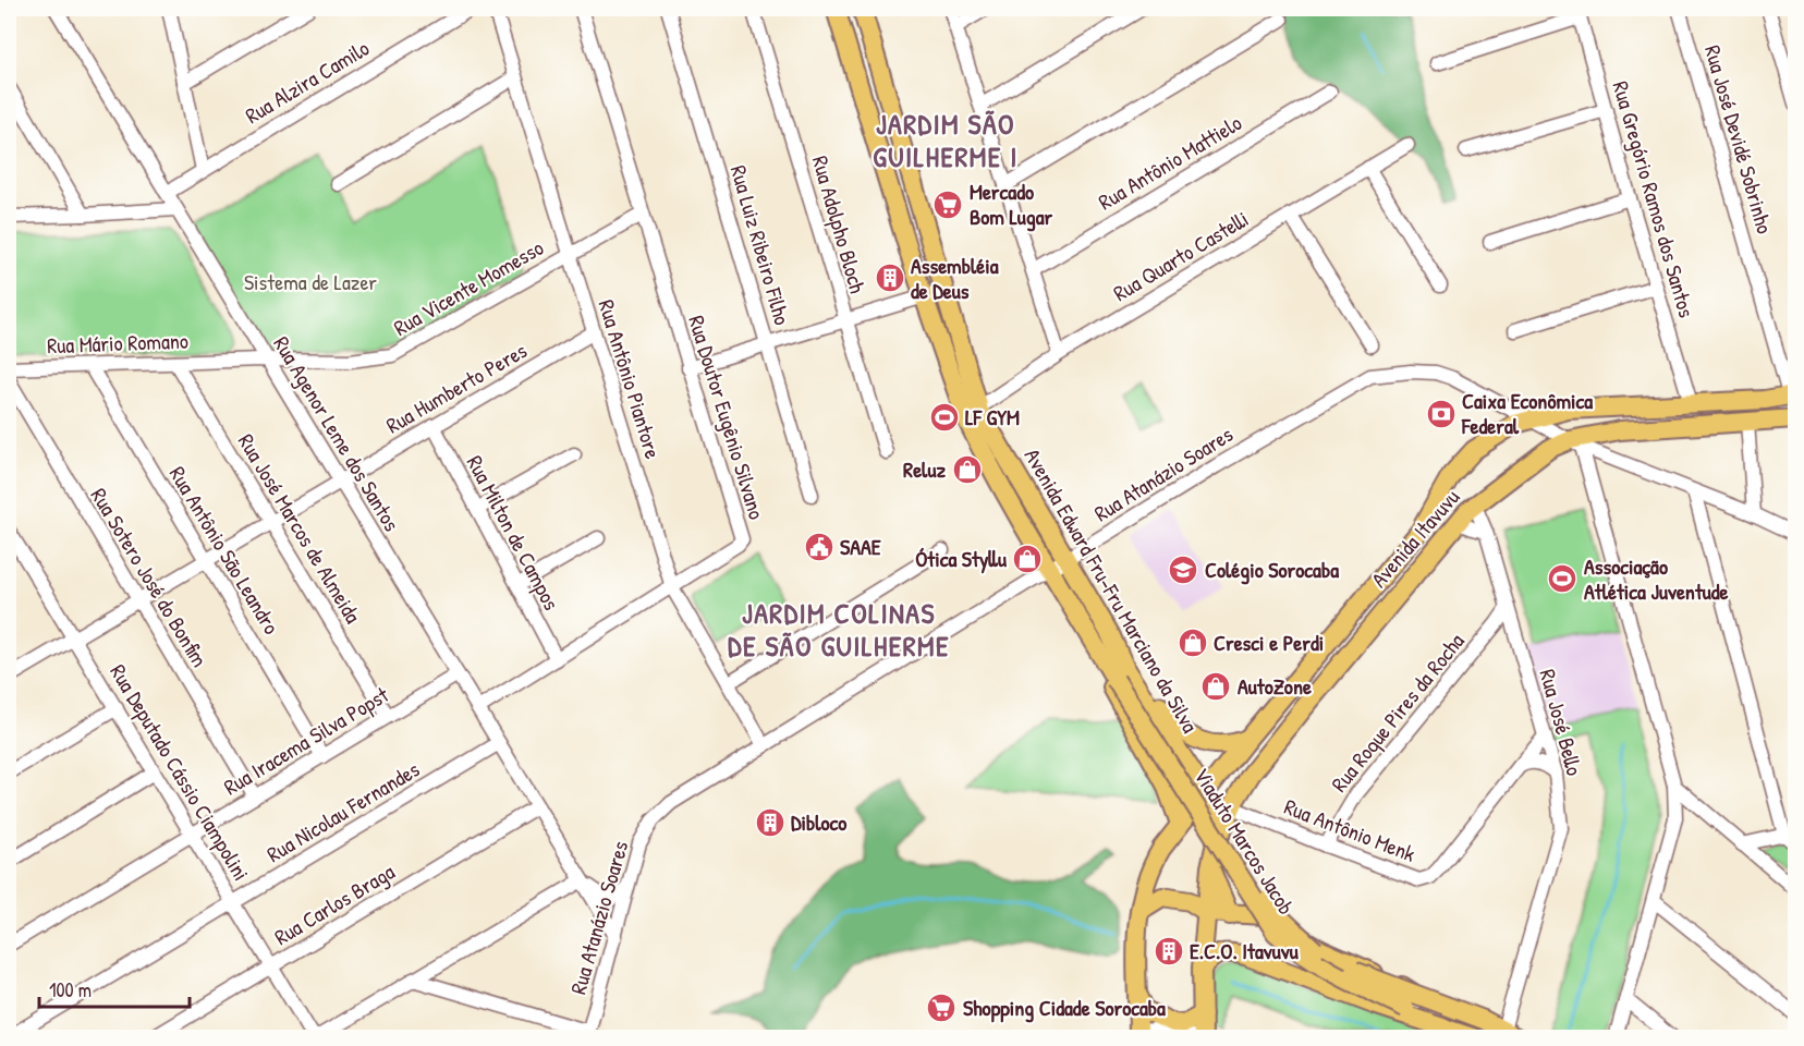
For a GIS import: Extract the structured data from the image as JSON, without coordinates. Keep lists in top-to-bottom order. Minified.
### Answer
{"streets":{"main road":["Avenida Itavuvu","Avenida Edward Fru-Fru Marciano da Silva","Viaduto Marcos Jacob"],"street":["Rua Alzira Camilo","Rua José Devidé Sobrinho","Rua Antônio Mattielo","Rua Gregório Ramos dos Santos","Rua Adolpho Bloch","Rua Luiz Ribeiro Filho","Rua Quarto Castelli","Rua Vicente Momesso","Rua Mário Romano","Rua Antônio Piantore","Rua Humberto Peres","Rua Doutor Eugênio Silvano","Rua Agenor Leme dos Santos","Rua Atanázio Soares","Rua José Marcos de Almeida","Rua Milton de Campos","Rua Antônio São Leandro","Rua Sotero José do Bonfim","Rua Roque Pires da Rocha","Rua José Bello","Rua Iracema Silva Popst","Rua Deputado Cássio Ciampolini","Rua Nicolau Fernandes","Rua Antônio Menk","Rua Carlos Braga"]},"crossings":[["Rua Alzira Camilo","Rua Agenor Leme dos Santos"],["Rua José Devidé Sobrinho","Avenida Itavuvu"],["Rua Gregório Ramos dos Santos","Avenida Itavuvu"],["Rua Quarto Castelli","Avenida Edward Fru-Fru Marciano da Silva"],["Rua Vicente Momesso","Rua Mário Romano"],["Rua Vicente Momesso","Rua Antônio Piantore"],["Rua Vicente Momesso","Rua Doutor Eugênio Silvano"],["Rua Vicente Momesso","Rua Agenor Leme dos Santos"],["Rua Mário Romano","Rua Agenor Leme dos Santos"],["Rua Mário Romano","Rua José Marcos de Almeida"],["Rua Mário Romano","Rua Antônio São Leandro"],["Rua Antônio Piantore","Rua Humberto Peres"],["Rua Antônio Piantore","Rua Doutor Eugênio Silvano"],["Rua Antônio Piantore","Rua Atanázio Soares"],["Rua Humberto Peres","Rua Agenor Leme dos Santos"],["Rua Humberto Peres","Rua José Marcos de Almeida"],["Rua Humberto Peres","Rua Milton de Campos"],["Rua Humberto Peres","Rua Antônio São Leandro"],["Rua Humberto Peres","Rua Sotero José do Bonfim"],["Rua Humberto Peres","Rua Deputado Cássio Ciampolini"],["Rua Doutor Eugênio Silvano","Rua Agenor Leme dos Santos"],["Rua Doutor Eugênio Silvano","Rua Milton de Campos"],["Rua Agenor Leme dos Santos","Rua Atanázio Soares"],["Rua Agenor Leme dos Santos","Rua Iracema Silva Popst"],["Rua Agenor Leme dos Santos","Rua Nicolau Fernandes"],["Rua Agenor Leme dos Santos","Rua Carlos Braga"],["Rua Atanázio Soares","Avenida Itavuvu"],["Rua Atanázio Soares","Avenida Edward Fru-Fru Marciano da Silva"],["Rua José Marcos de Almeida","Rua Iracema Silva Popst"],["Avenida Itavuvu","Avenida Edward Fru-Fru Marciano da Silva"],["Avenida Itavuvu","Rua José Bello"],["Avenida Itavuvu","Rua Antônio Menk"],["Rua Antônio São Leandro","Rua Iracema Silva Popst"],["Rua Sotero José do Bonfim","Rua Iracema Silva Popst"],["Avenida Edward Fru-Fru Marciano da Silva","Viaduto Marcos Jacob"],["Rua Roque Pires da Rocha","Rua José Bello"],["Rua Roque Pires da Rocha","Rua Antônio Menk"],["Rua José Bello","Rua Antônio Menk"],["Rua Iracema Silva Popst","Rua Deputado Cássio Ciampolini"],["Rua Deputado Cássio Ciampolini","Rua Nicolau Fernandes"],["Rua Deputado Cássio Ciampolini","Rua Carlos Braga"]],"districts":["JARDIM SÃO GUILHERME I","JARDIM COLINAS DE SÃO GUILHERME"],"parks":["Sistema de Lazer"],"places":{"supermarket":["Mercado Bom Lugar","Shopping Cidade Sorocaba"],"building":["Assembléia de Deus","Dibloco","E.C.O. Itavuvu"],"bank":["Caixa Econômica Federal"],"sports":["LF GYM","Associação Atlética Juventude"],"shop":["Reluz","Ótica Styllu","Cresci e Perdi","AutoZone"],"public building":["SAAE"],"school or university":["Colégio Sorocaba"]},"scale_bar":"100 m"}
